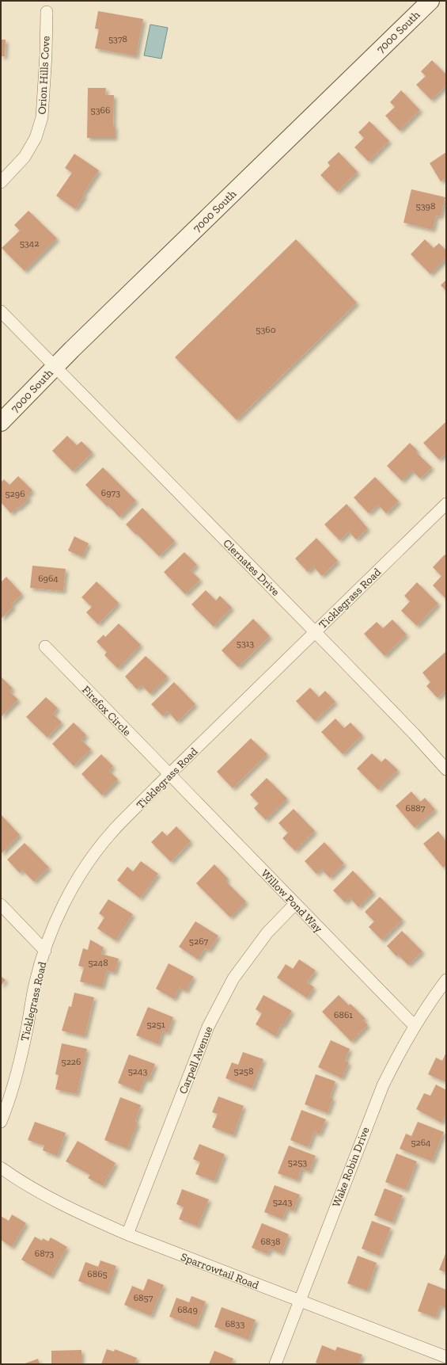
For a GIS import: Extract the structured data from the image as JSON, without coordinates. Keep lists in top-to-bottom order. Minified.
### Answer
{"streets":{"street":["7000 South","Orion Hills Cove","Clernates Drive","Ticklegrass Road","Firefox Circle","Willow Pond Way","Carpell Avenue","Wake Robin Drive","Sparrowtail Road"]},"crossings":[["7000 South","Clernates Drive"],["Clernates Drive","Ticklegrass Road"],["Ticklegrass Road","Firefox Circle"],["Ticklegrass Road","Willow Pond Way"],["Firefox Circle","Willow Pond Way"],["Willow Pond Way","Carpell Avenue"],["Willow Pond Way","Wake Robin Drive"],["Carpell Avenue","Sparrowtail Road"],["Wake Robin Drive","Sparrowtail Road"]],"house_numbers":["5378","5366","5398","5342","5360","6973","5296","6964","5313","6887","5267","5248","6861","5251","5226","5243","5258","5264","5253","5243","6838","6873","6865","6857","6849","6833"]}
